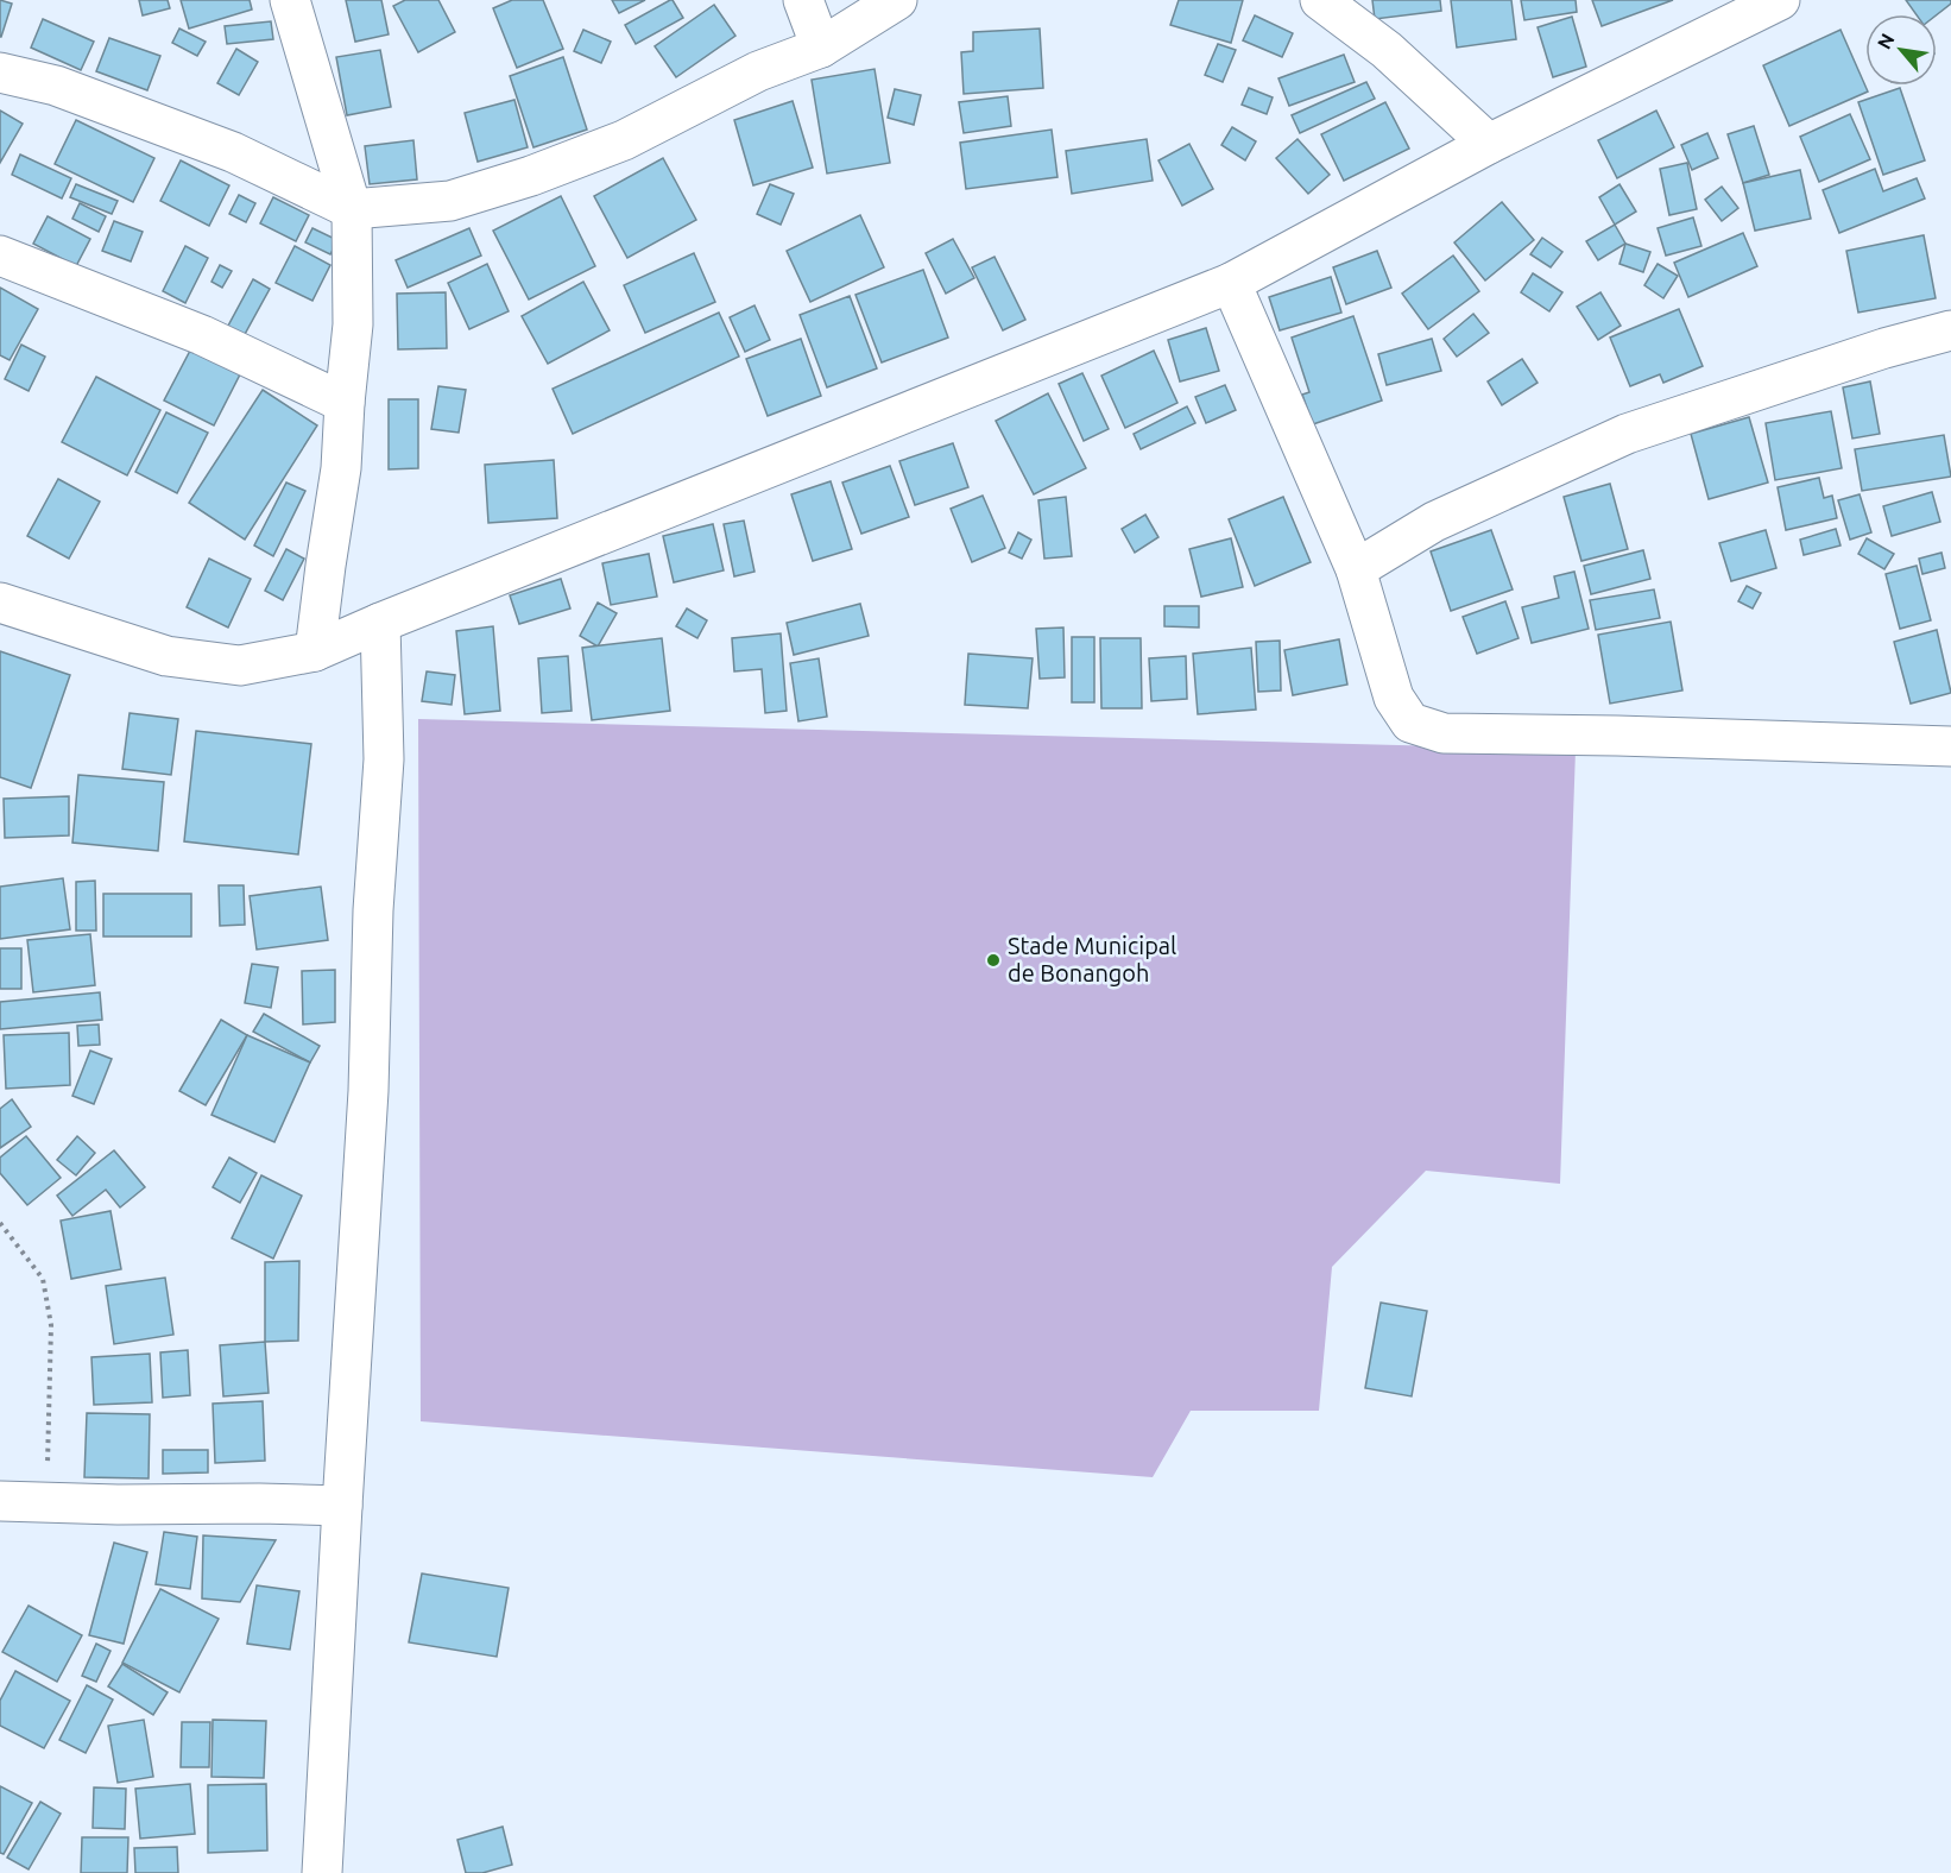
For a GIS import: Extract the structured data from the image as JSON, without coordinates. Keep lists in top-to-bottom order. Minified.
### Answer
{"places":["Stade Municipal de Bonangoh"],"north":"top left"}
